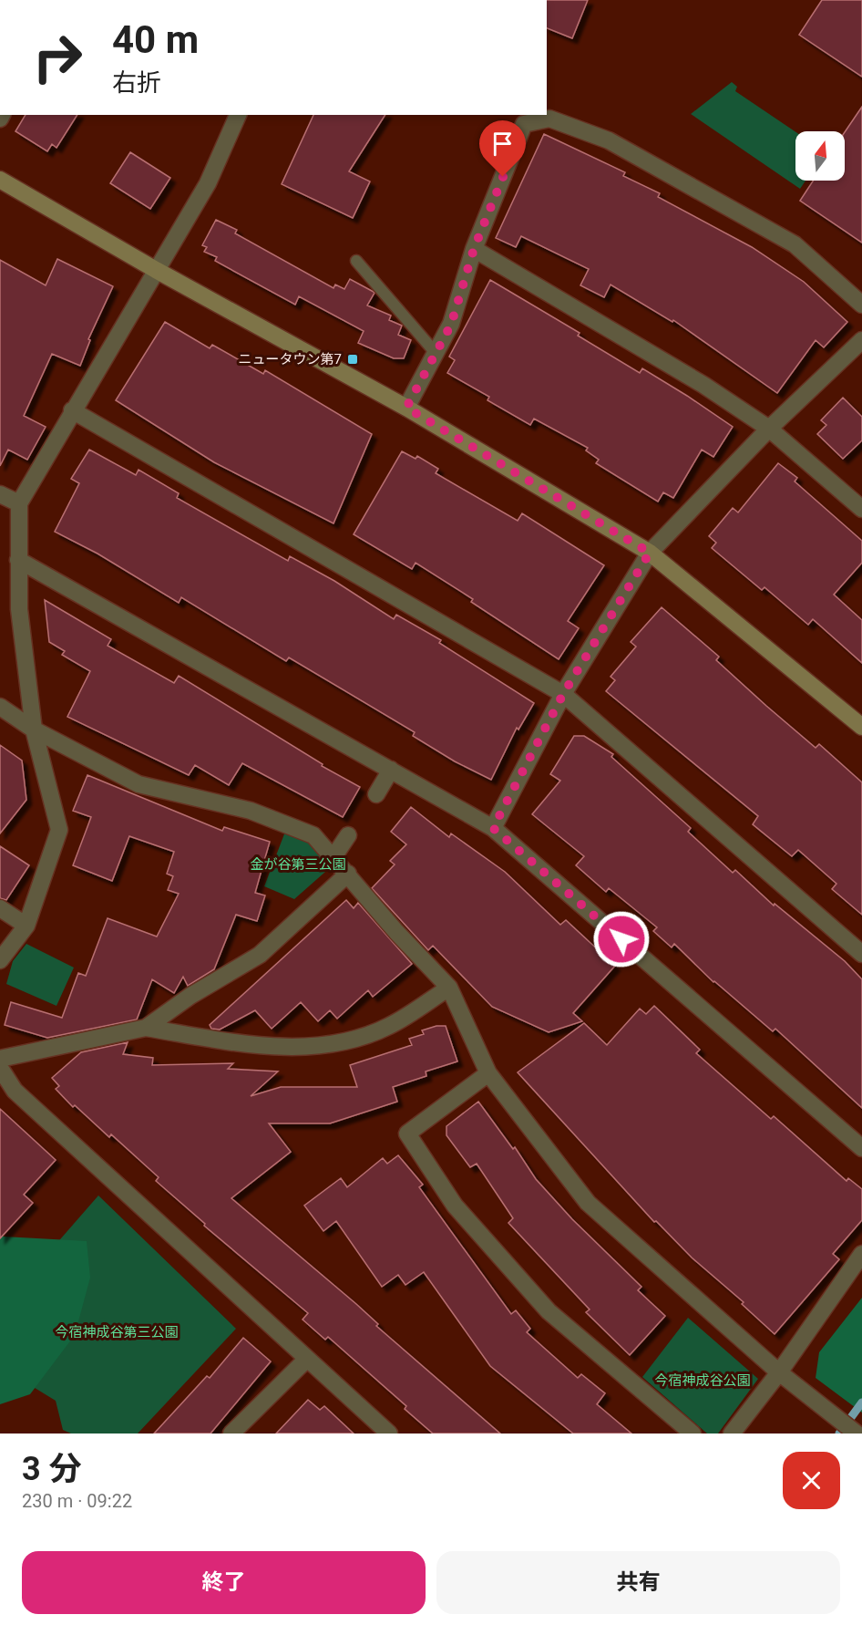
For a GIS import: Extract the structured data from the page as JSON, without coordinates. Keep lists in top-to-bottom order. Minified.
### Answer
{"parks":["金が谷第三公園","今宿神成谷第三公園","今宿神成谷公園"],"places":{"transit":["ニュータウン第7"]},"north":"top","page":{"turn":["40 m","右折"],"heading":["3 分","230 m · 09:22"],"buttons":["終了","共有"]}}
